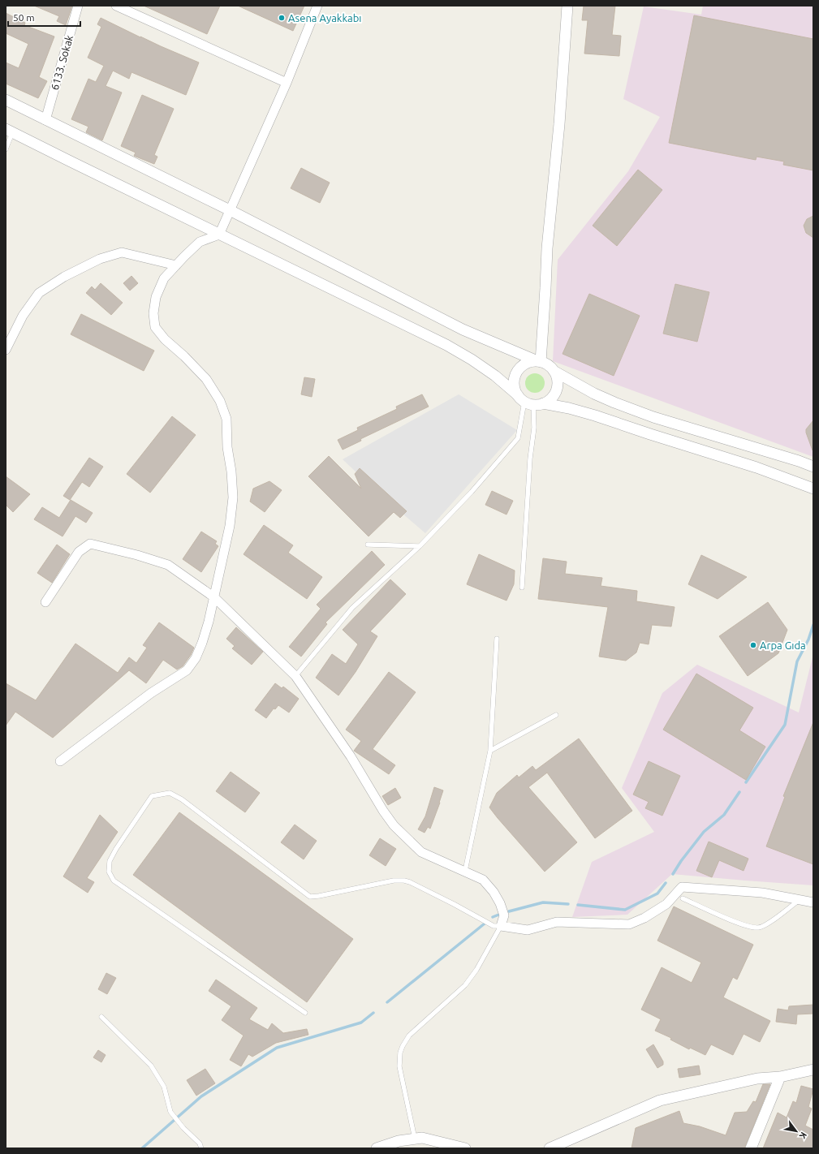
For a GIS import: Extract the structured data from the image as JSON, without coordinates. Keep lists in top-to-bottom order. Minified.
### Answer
{"streets":{"street":["6133. Sokak"]},"places":["Asena Ayakkabı","Arpa Gıda"],"scale_bar":"50 m","north":"bottom right"}
